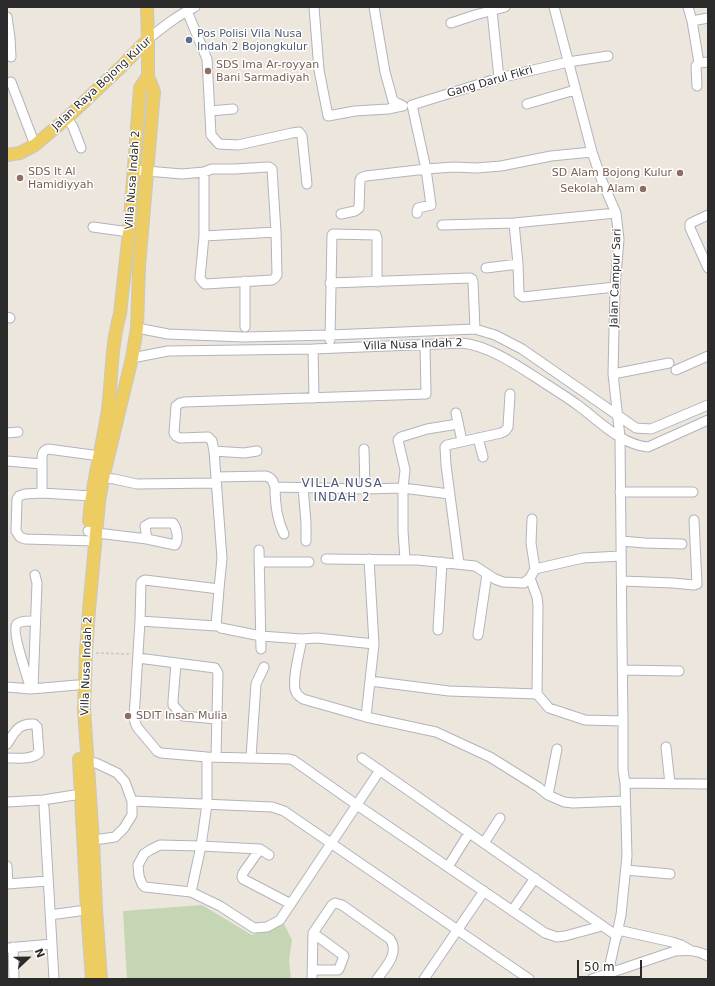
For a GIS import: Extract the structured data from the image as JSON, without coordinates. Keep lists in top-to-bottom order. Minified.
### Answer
{"streets":{"main road":["Jalan Raya Bojong Kulur","Villa Nusa Indah 2"],"street":["Gang Darul Fikri","Jalan Campur Sari"]},"crossings":[["Gang Darul Fikri","Jalan Campur Sari"],["Jalan Raya Bojong Kulur","Villa Nusa Indah 2"],["Villa Nusa Indah 2","Jalan Campur Sari"]],"districts":["VILLA NUSA INDAH 2"],"places":["Pos Polisi Vila Nusa Indah 2 Bojongkulur","SDS Ima Ar-royyan Bani Sarmadiyah","SD Alam Bojong Kulur","SDS It Al Hamidiyyah","Sekolah Alam","SDIT Insan Mulia"],"scale_bar":"50 m","north":"right"}
